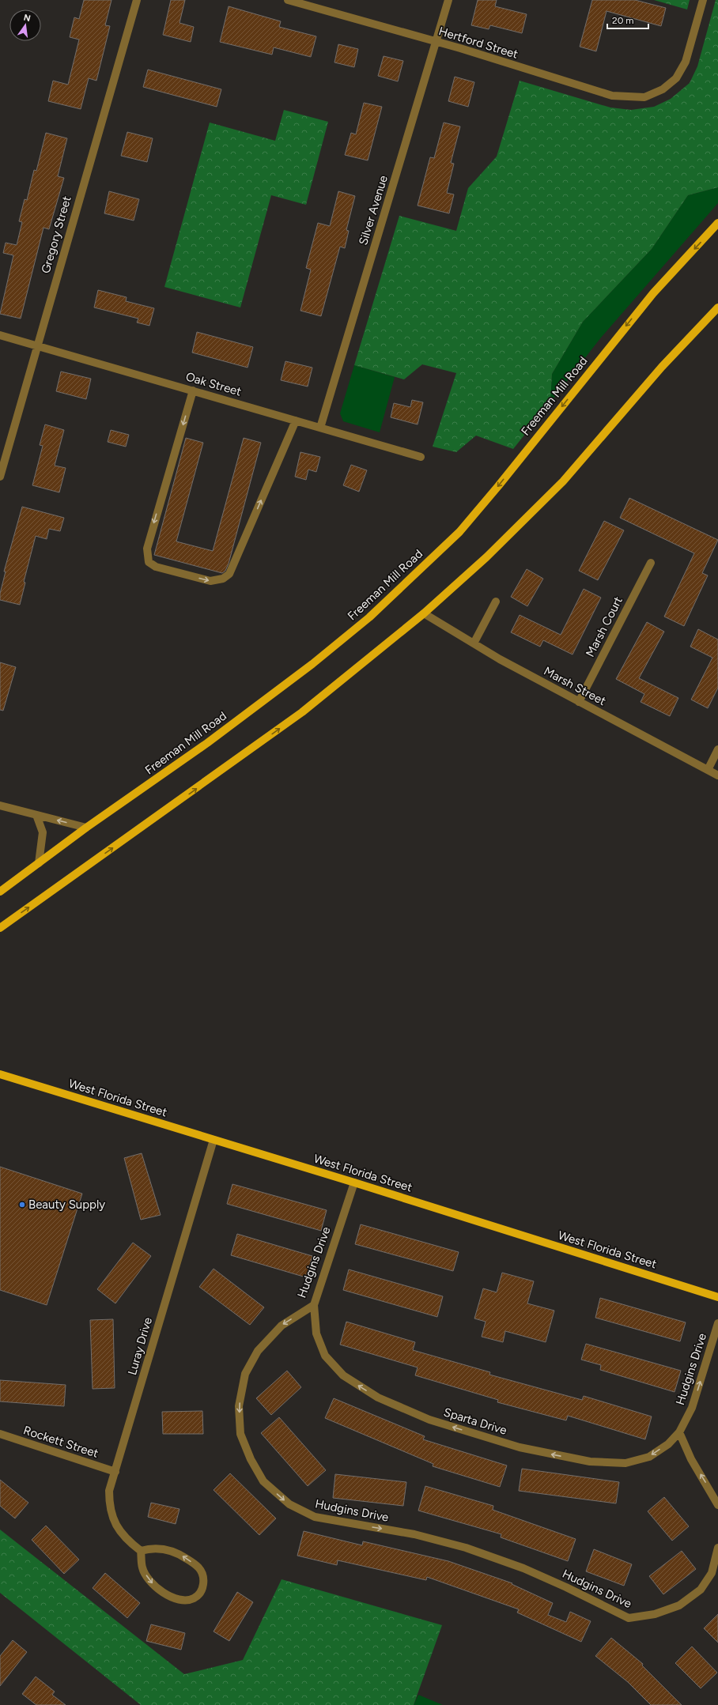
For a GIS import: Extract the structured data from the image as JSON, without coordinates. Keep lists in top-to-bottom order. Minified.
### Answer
{"streets":{"main road":["Freeman Mill Road","West Florida Street"],"street":["Hertford Street","Silver Avenue","Gregory Street","Oak Street","Marsh Court","Marsh Street","Hudgins Drive","Luray Drive","Sparta Drive","Rockett Street"]},"crossings":[["Hertford Street","Silver Avenue"],["Silver Avenue","Oak Street"],["Gregory Street","Oak Street"],["Marsh Court","Marsh Street"],["West Florida Street","Hudgins Drive"],["West Florida Street","Luray Drive"],["Hudgins Drive","Sparta Drive"],["Luray Drive","Rockett Street"]],"one_way":["Sparta Drive"],"places":["Beauty Supply"],"scale_bar":"20 m","north":"top"}
